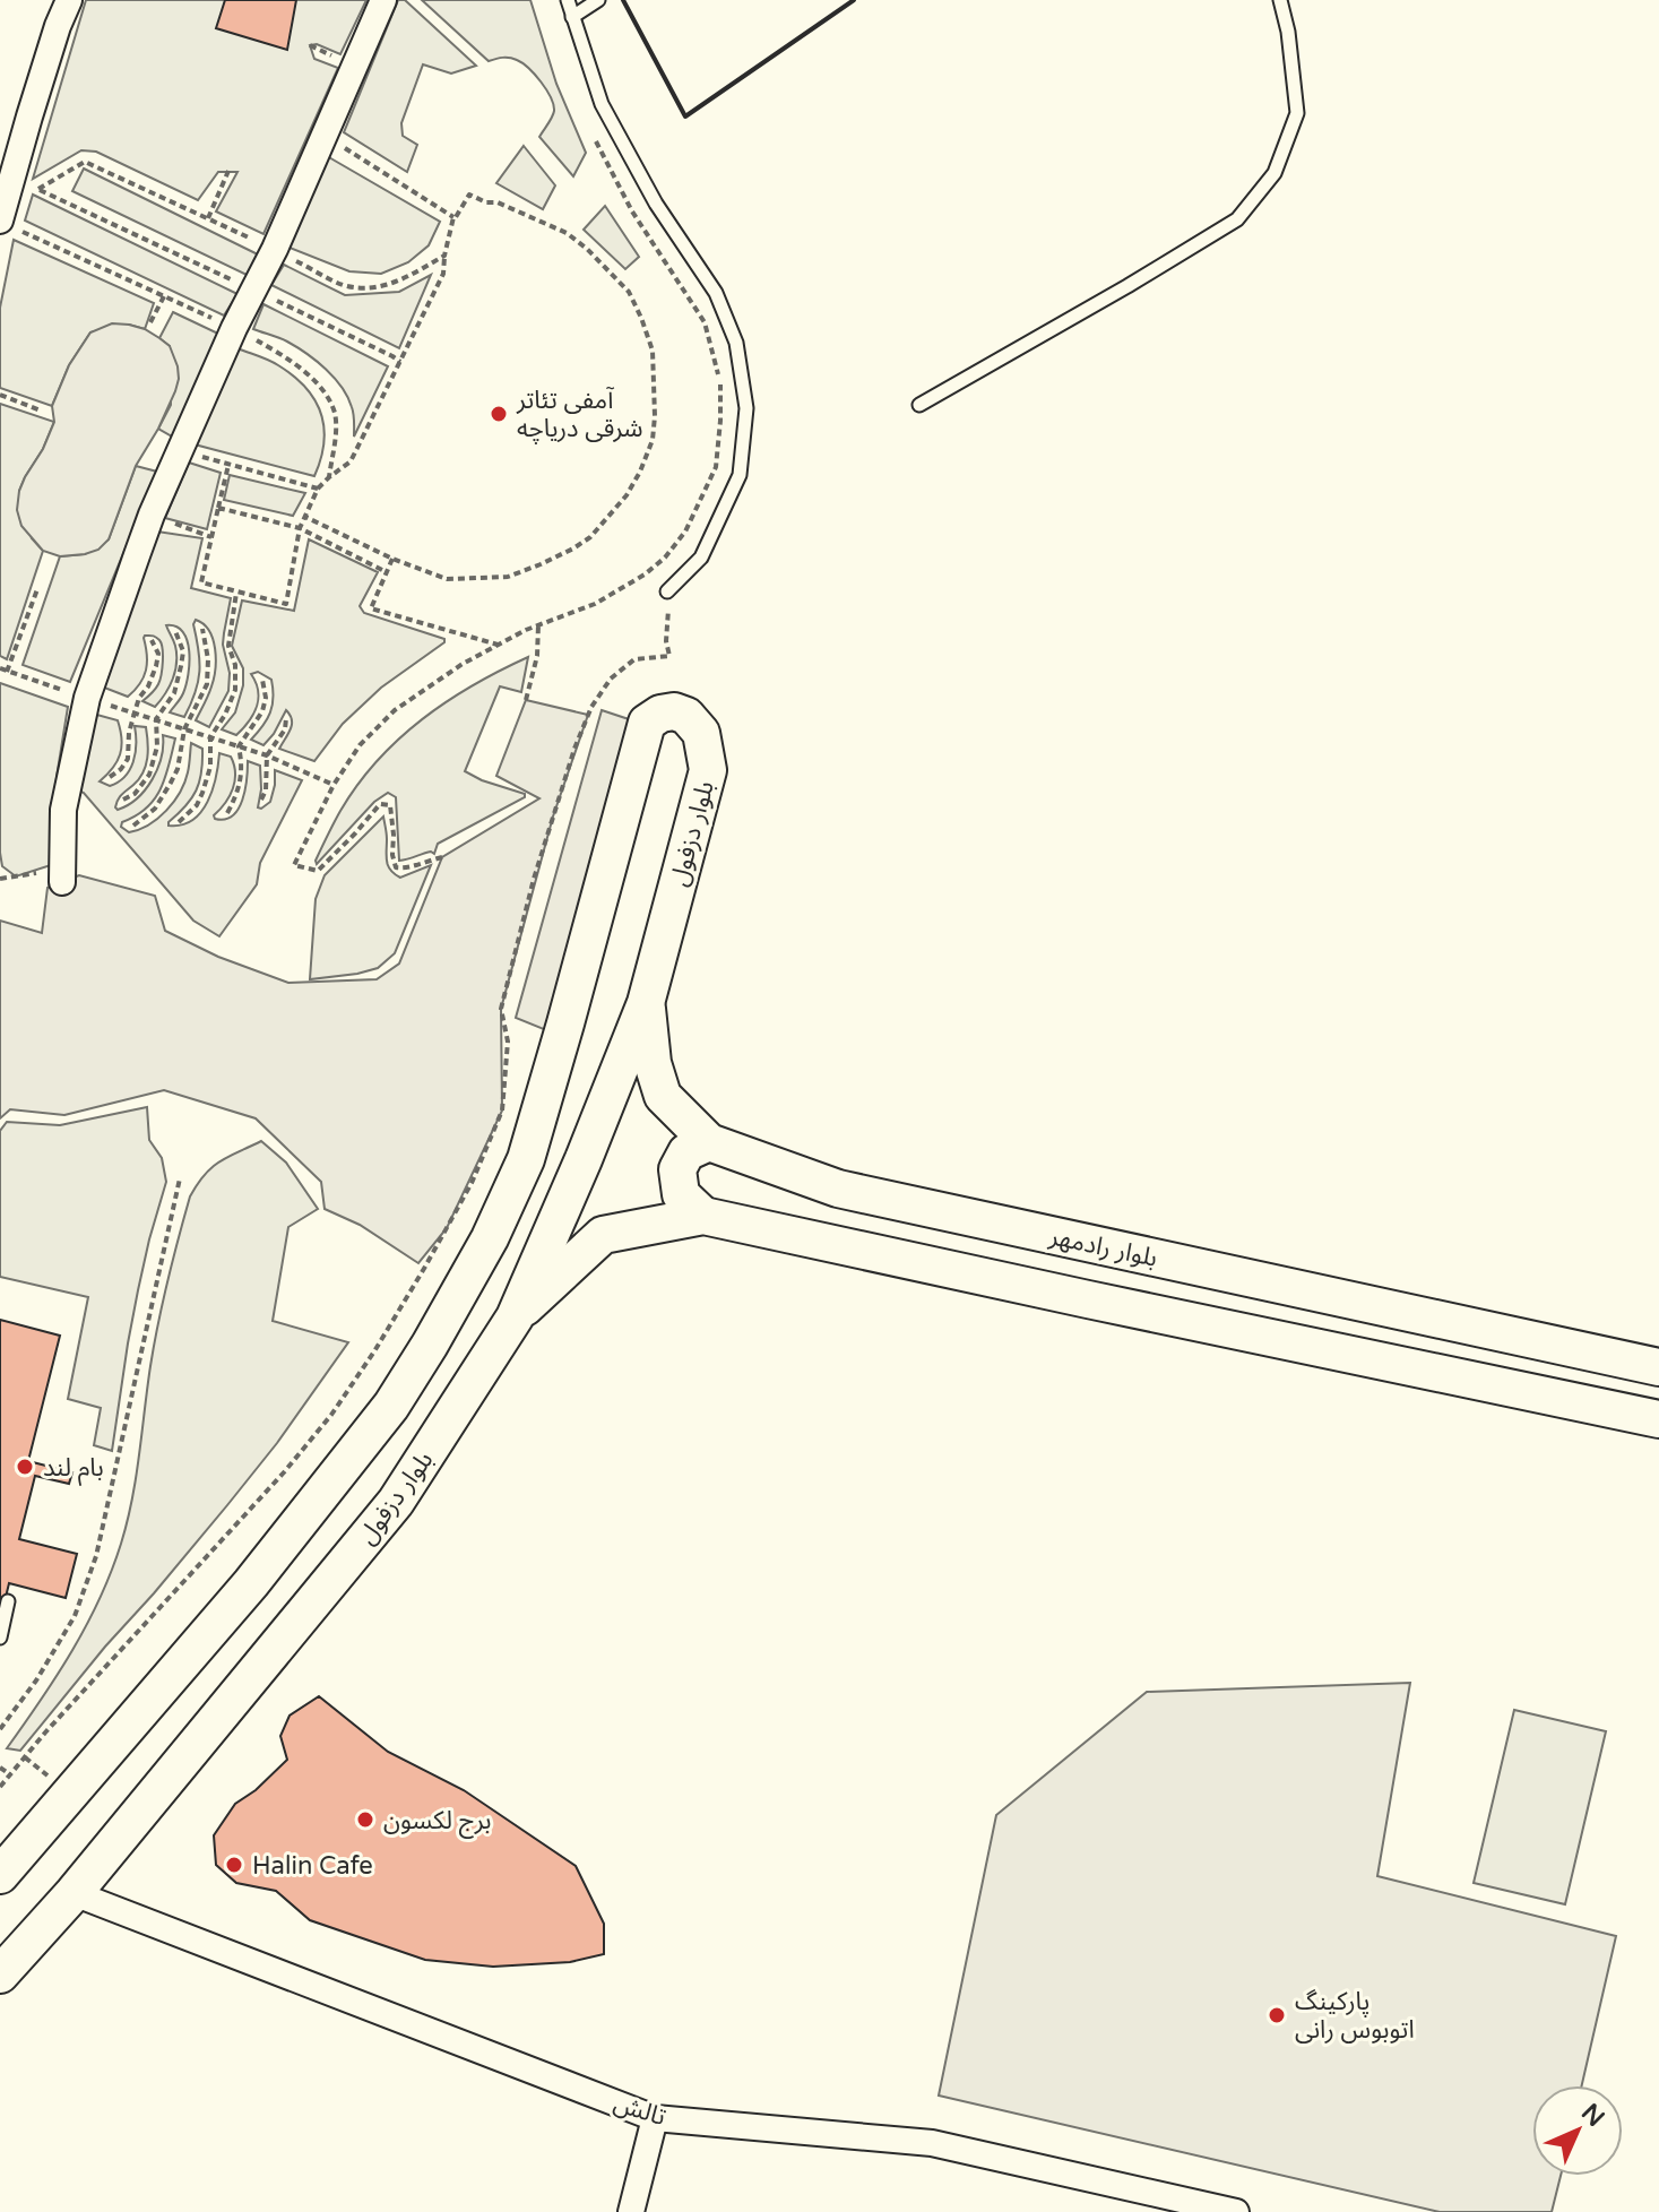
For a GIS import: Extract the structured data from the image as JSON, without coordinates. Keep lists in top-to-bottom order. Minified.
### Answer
{"streets":{"street":["بلوار دزفول","بلوار رادمهر","تالش"]},"crossings":[["بلوار دزفول","بلوار رادمهر"],["بلوار دزفول","تالش"]],"places":["آمفی تئاتر شرقی دریاچه","بام لند","برج لکسون","Halin Cafe","پارکینگ اتوبوس رانی"],"north":"top right"}
